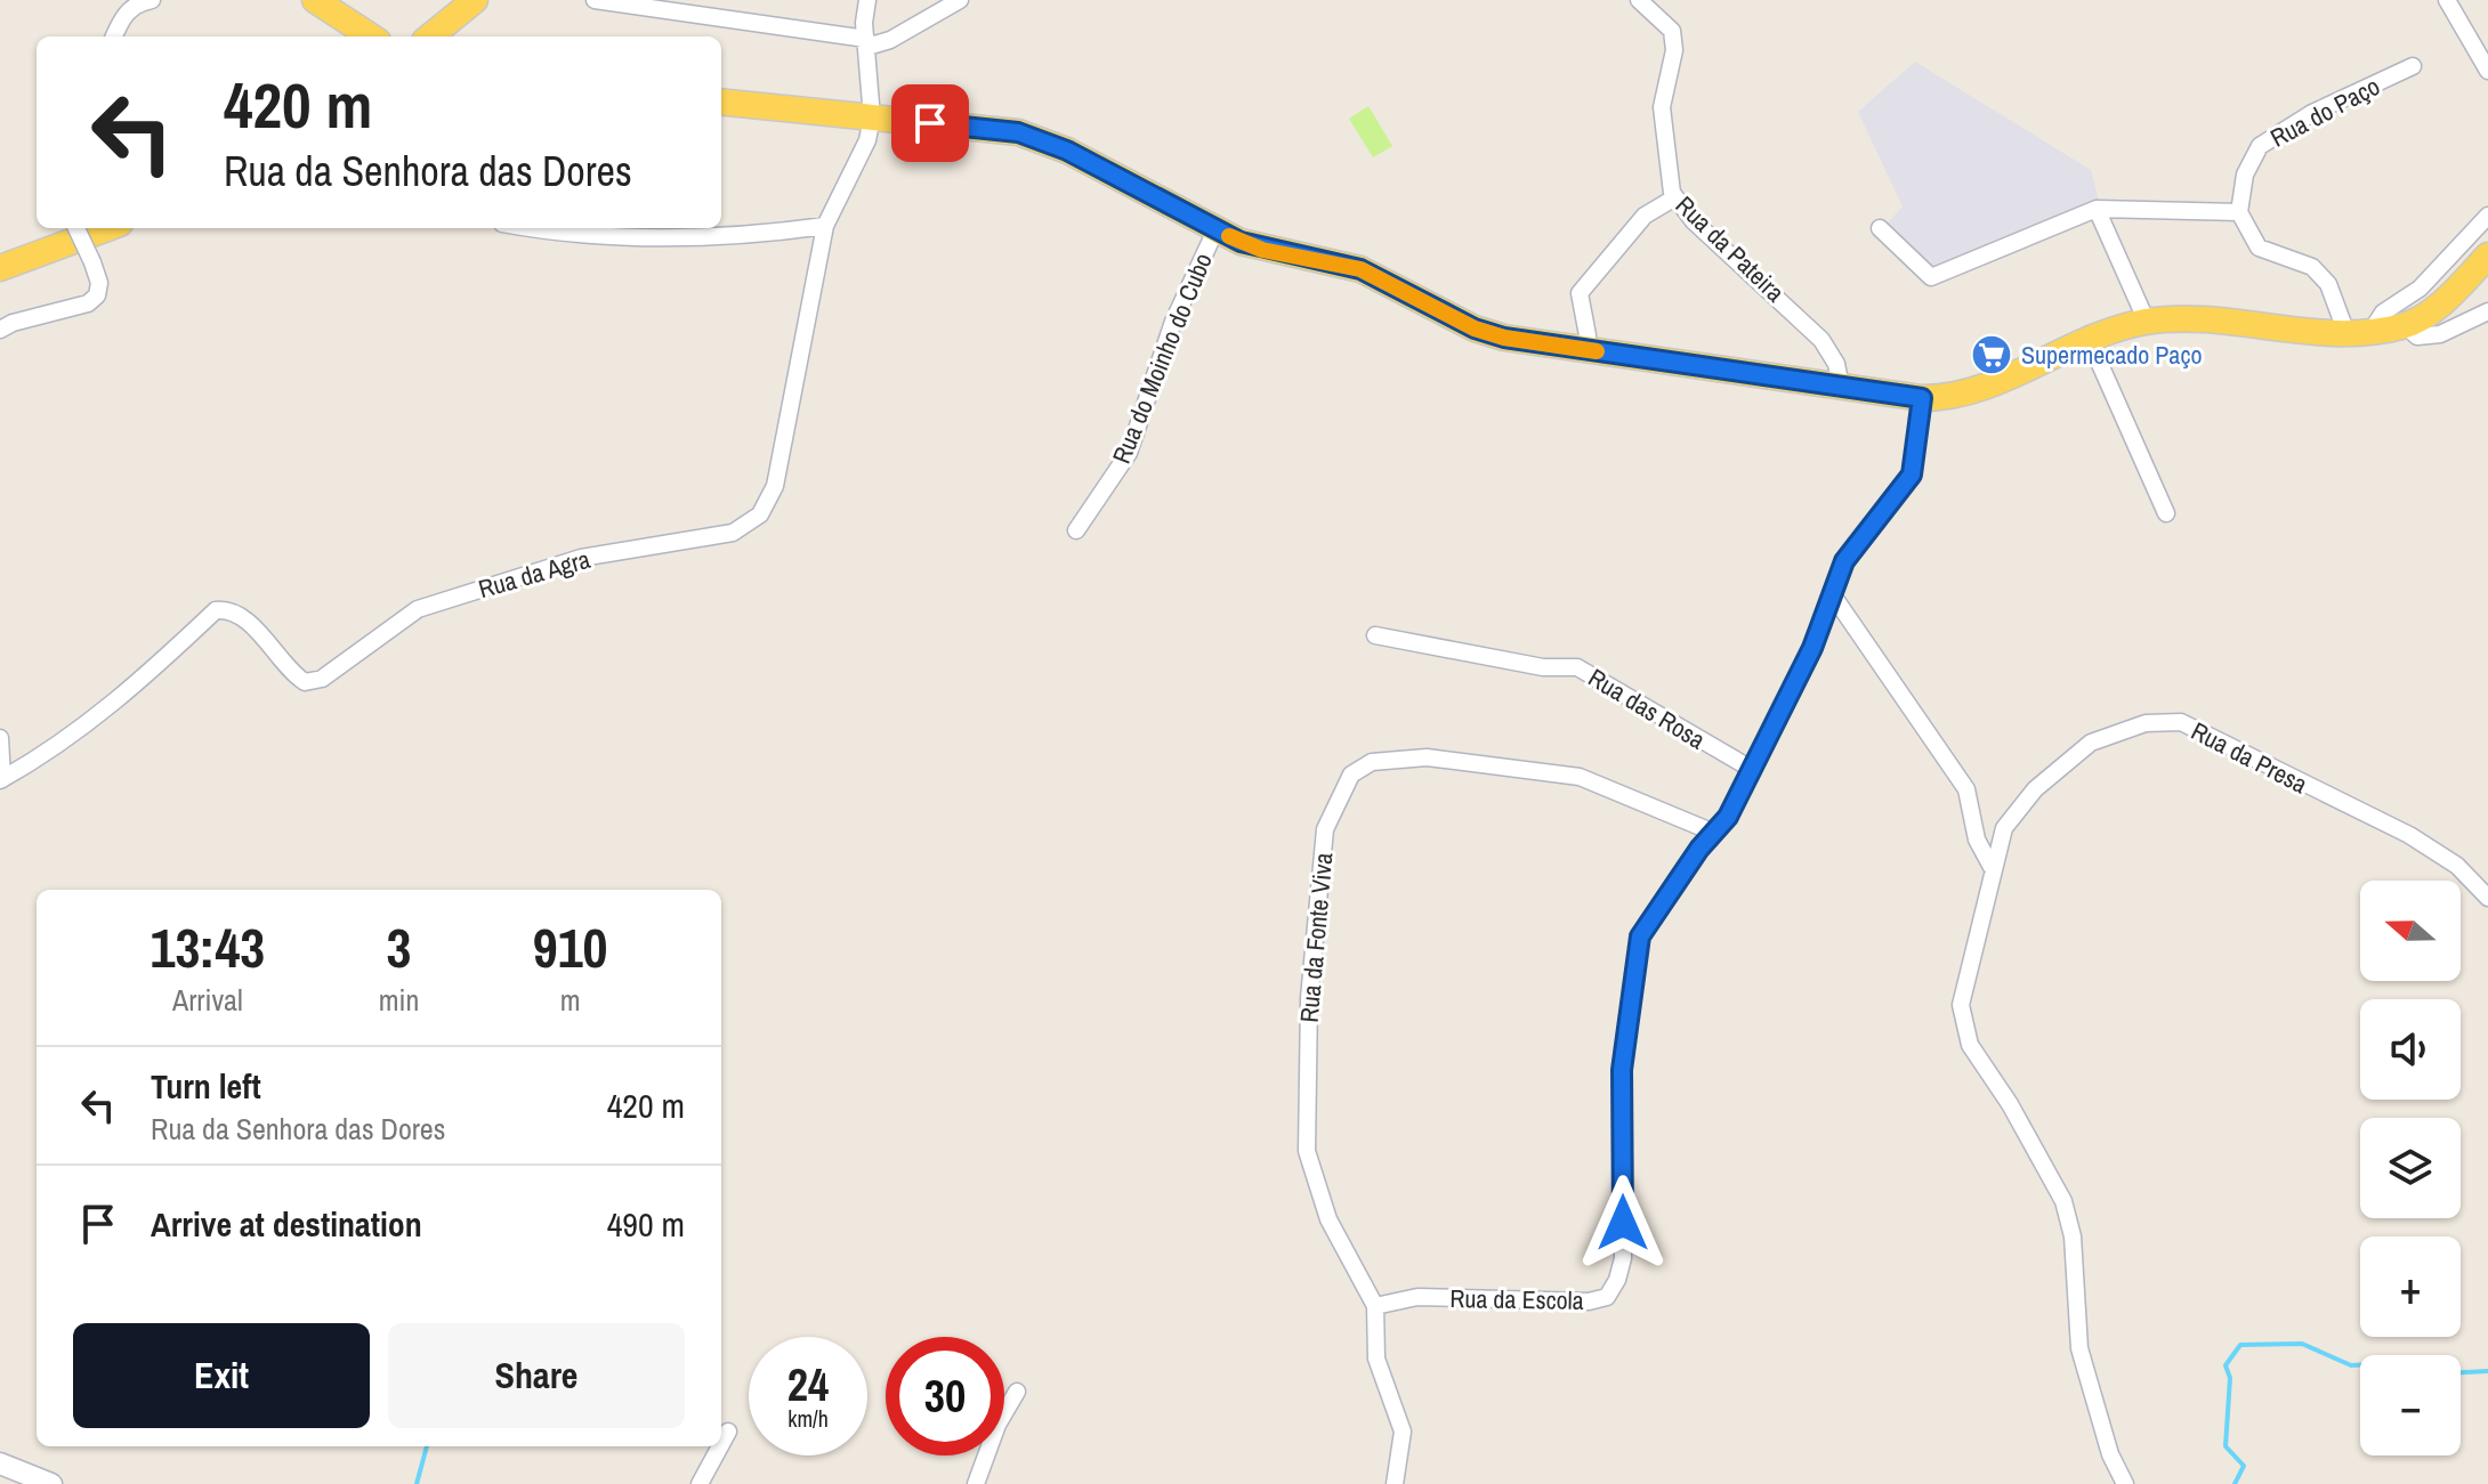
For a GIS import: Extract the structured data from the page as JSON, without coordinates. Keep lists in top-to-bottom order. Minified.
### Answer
{"streets":{"street":["Rua do Paço","Rua da Pateira","Rua do Moinho do Cubo","Rua da Agra","Rua das Rosa","Rua da Presa","Rua da Fonte Viva","Rua da Escola"]},"crossings":[["Rua das Rosa","Rua da Escola"],["Rua da Fonte Viva","Rua da Escola"]],"places":{"supermarket":["Supermecado Paço"]},"north":"left","page":{"turn":["420 m","Rua da Senhora das Dores"],"map_buttons":["+","−"],"eta":["13:43","Arrival","3","min","910","m"],"list":[{"name":"Turn left","note":"Rua da Senhora das Dores","value":"420 m"},{"name":"Arrive at destination","value":"490 m"}],"buttons":["Exit","Share"],"speed":"24 km/h","limit":"30"}}
